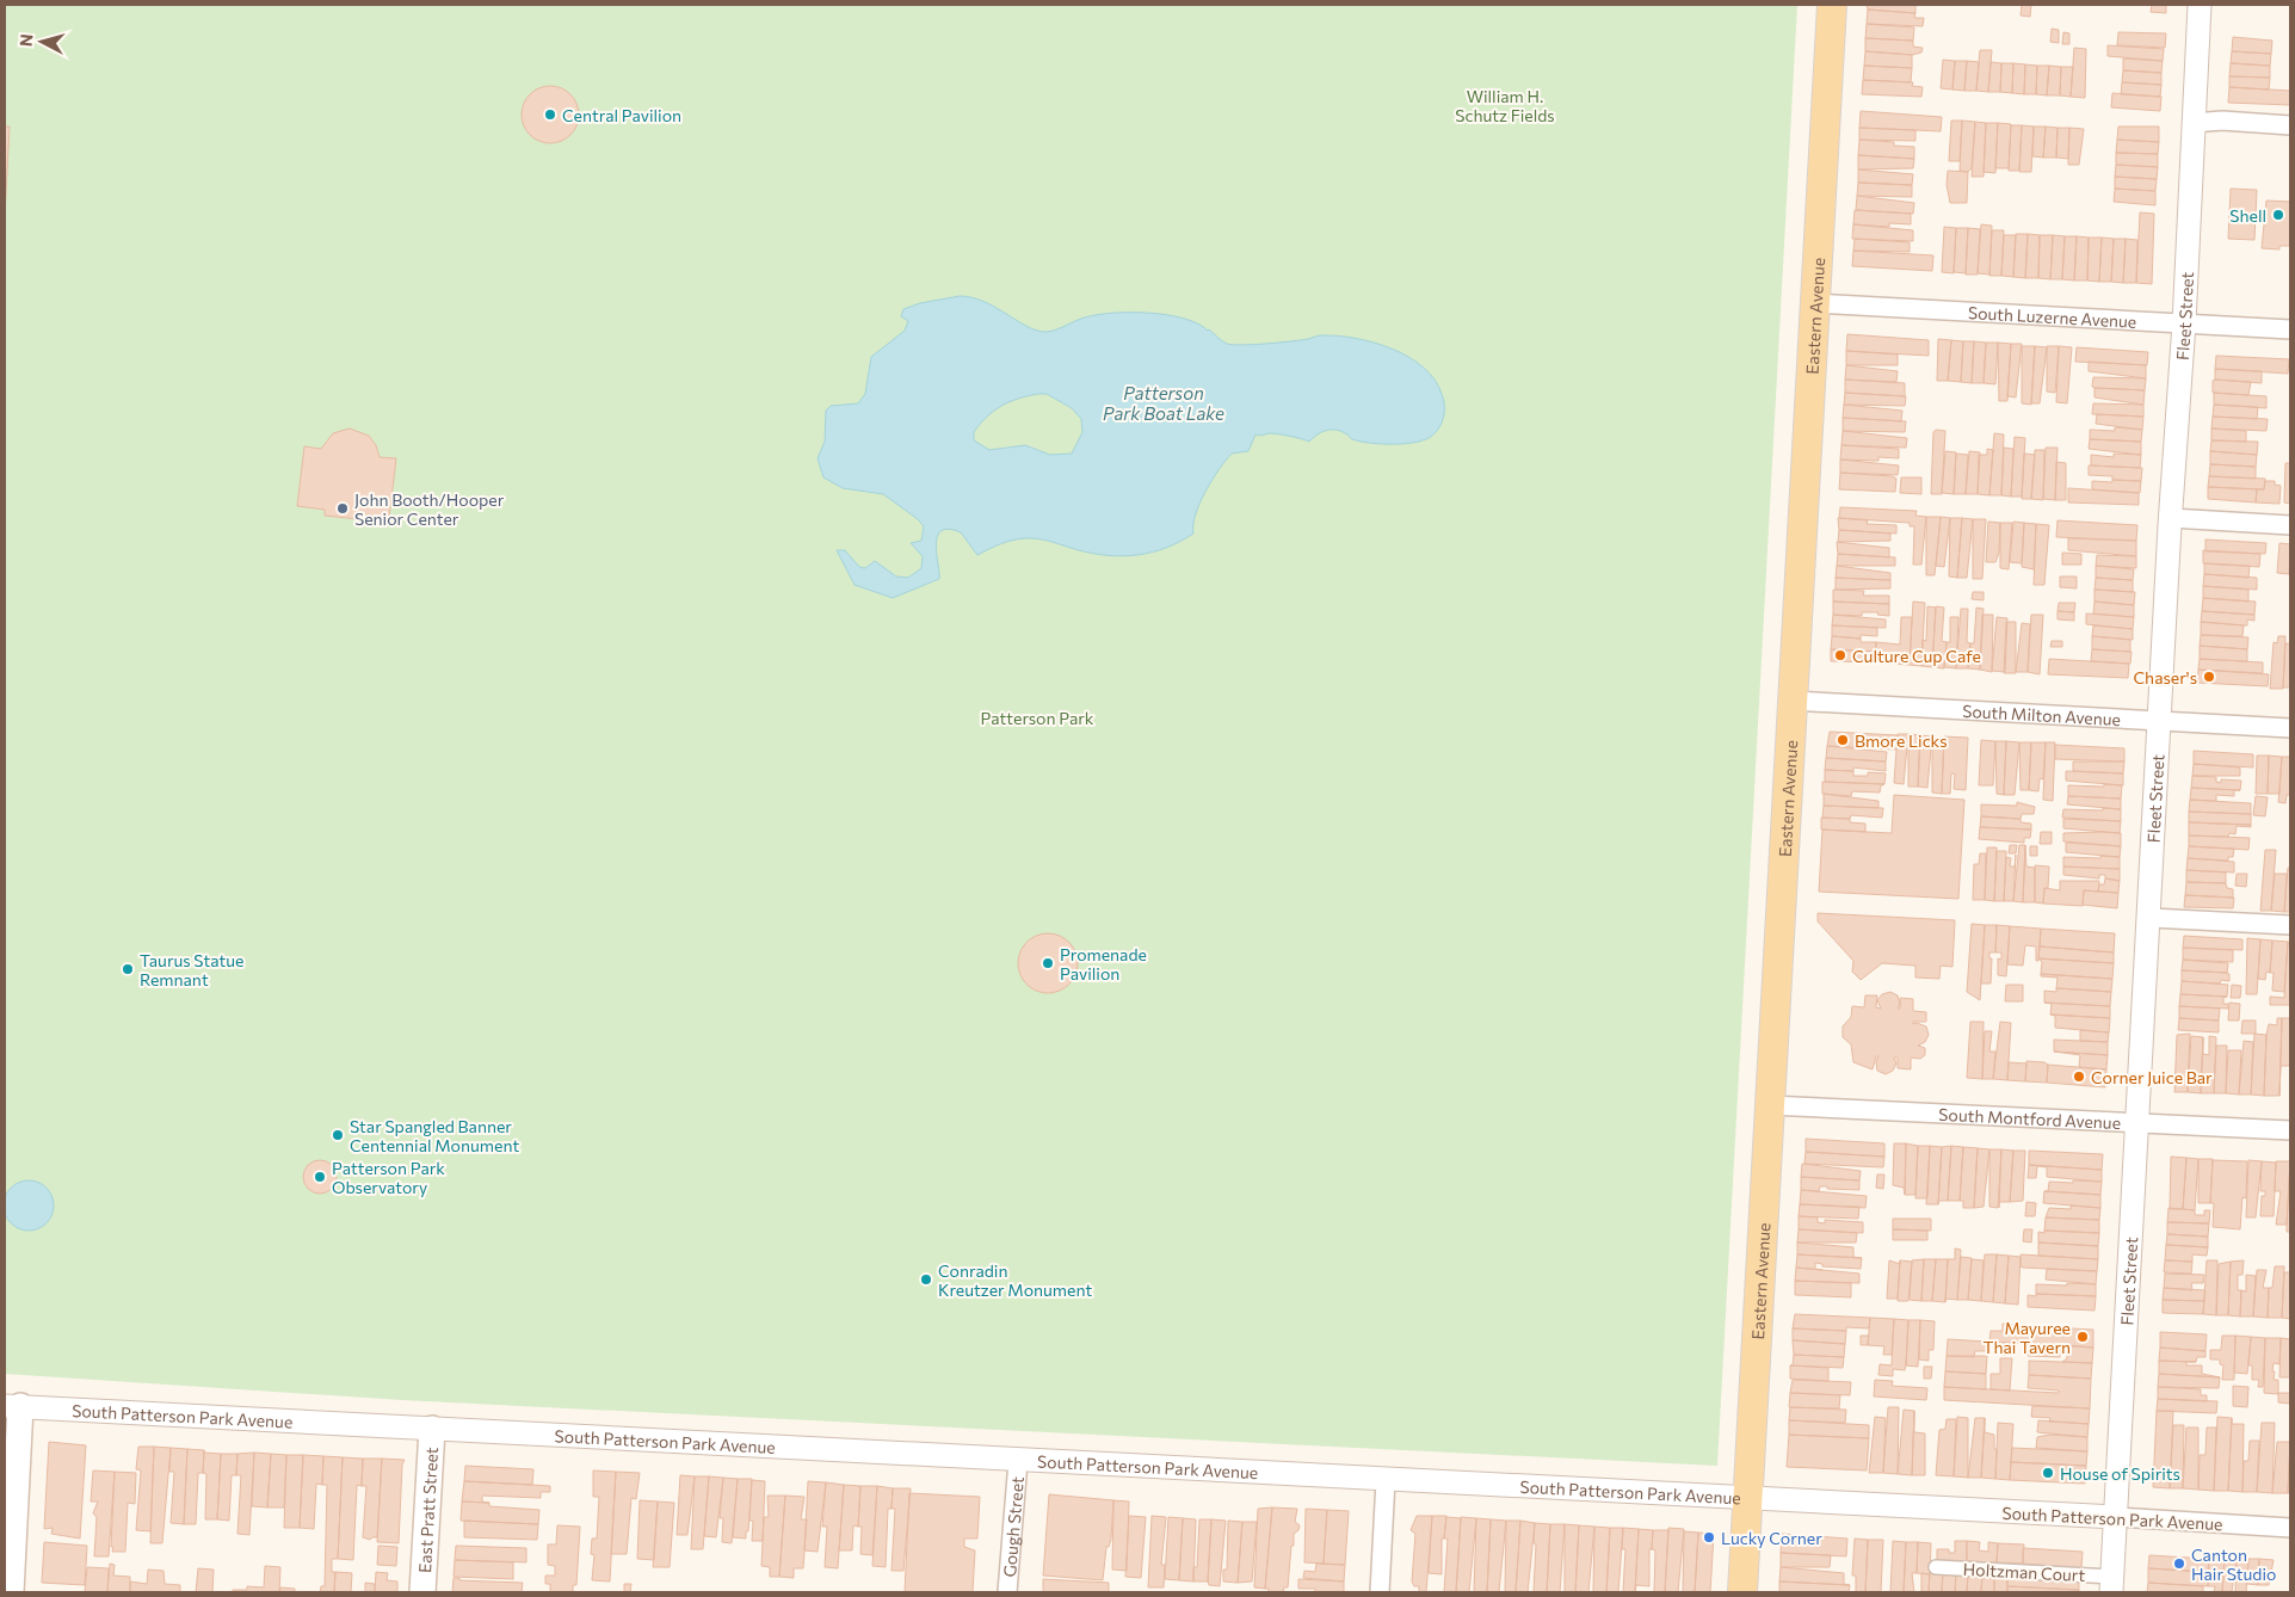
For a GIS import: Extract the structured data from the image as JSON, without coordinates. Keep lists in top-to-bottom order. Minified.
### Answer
{"streets":{"main road":["Eastern Avenue","East Pratt Street"],"street":["South Luzerne Avenue","Fleet Street","South Milton Avenue","South Montford Avenue","South Patterson Park Avenue","Gough Street","Holtzman Court"]},"crossings":[["Eastern Avenue","South Luzerne Avenue"],["Eastern Avenue","South Milton Avenue"],["Eastern Avenue","South Montford Avenue"],["Eastern Avenue","South Patterson Park Avenue"],["South Luzerne Avenue","Fleet Street"],["Fleet Street","South Milton Avenue"],["Fleet Street","South Montford Avenue"],["Fleet Street","South Patterson Park Avenue"],["Fleet Street","Holtzman Court"],["South Patterson Park Avenue","East Pratt Street"],["South Patterson Park Avenue","Gough Street"]],"water":["Patterson Park Boat Lake"],"parks":["William H. Schutz Fields","Patterson Park"],"places":["Central Pavilion","Shell","John Booth/Hooper Senior Center","Culture Cup Cafe","Chaser's","Bmore Licks","Promenade Pavilion","Taurus Statue Remnant","Corner Juice Bar","Star Spangled Banner Centennial Monument","Patterson Park Observatory","Conradin Kreutzer Monument","Mayuree Thai Tavern","House of Spirits","Lucky Corner","Canton Hair Studio"],"north":"left"}
